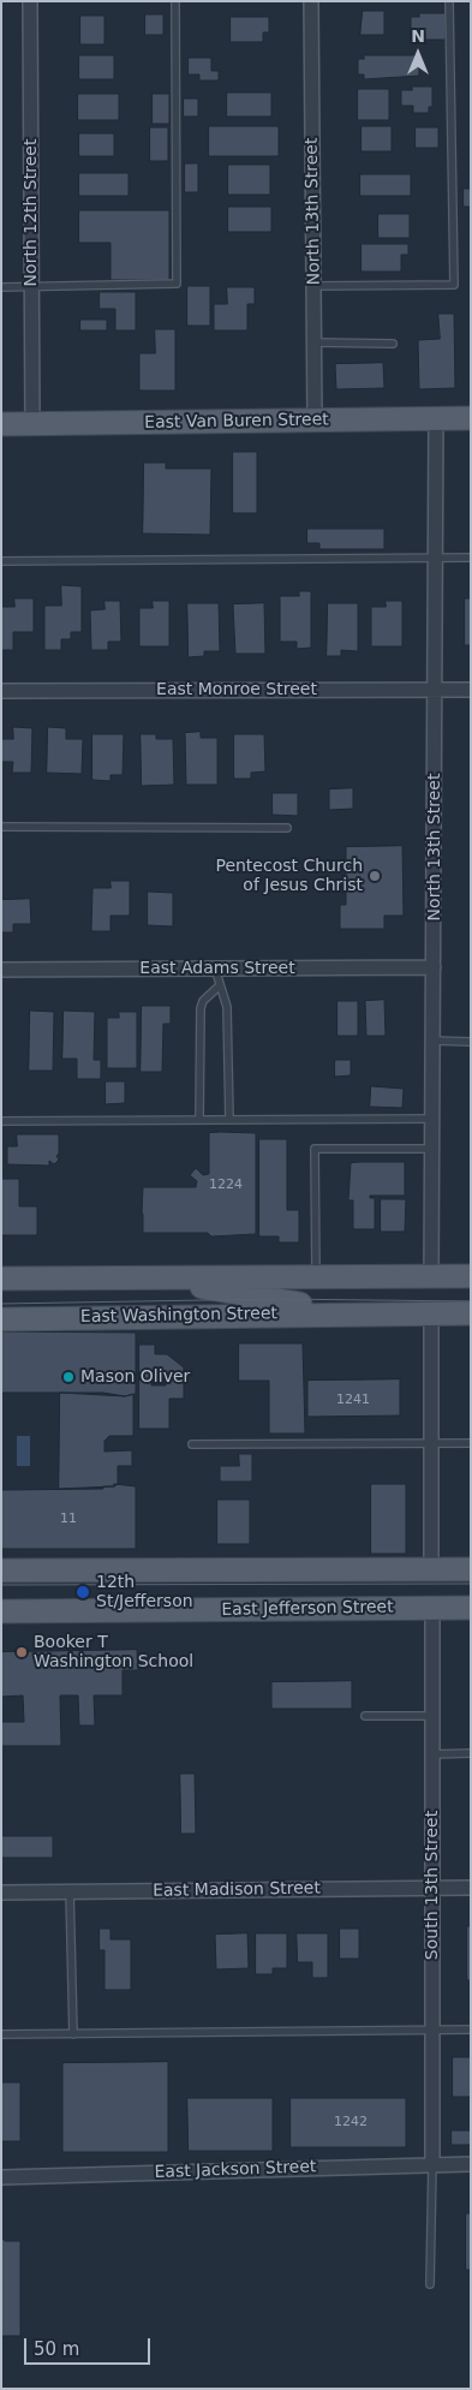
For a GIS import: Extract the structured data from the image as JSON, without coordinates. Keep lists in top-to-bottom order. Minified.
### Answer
{"streets":{"main road":["East Van Buren Street","East Washington Street","East Jefferson Street"],"street":["North 13th Street","North 12th Street","East Monroe Street","East Adams Street","South 13th Street","East Madison Street","East Jackson Street"]},"crossings":[["North 13th Street","East Van Buren Street"],["North 13th Street","East Monroe Street"],["North 13th Street","East Adams Street"],["North 13th Street","East Washington Street"],["North 12th Street","East Van Buren Street"],["East Jefferson Street","South 13th Street"],["South 13th Street","East Madison Street"],["South 13th Street","East Jackson Street"]],"places":["Pentecost Church of Jesus Christ","Mason Oliver","12th St/Jefferson","Booker T Washington School"],"house_numbers":["1224","1241","11","1242"],"scale_bar":"50 m","north":"top"}
